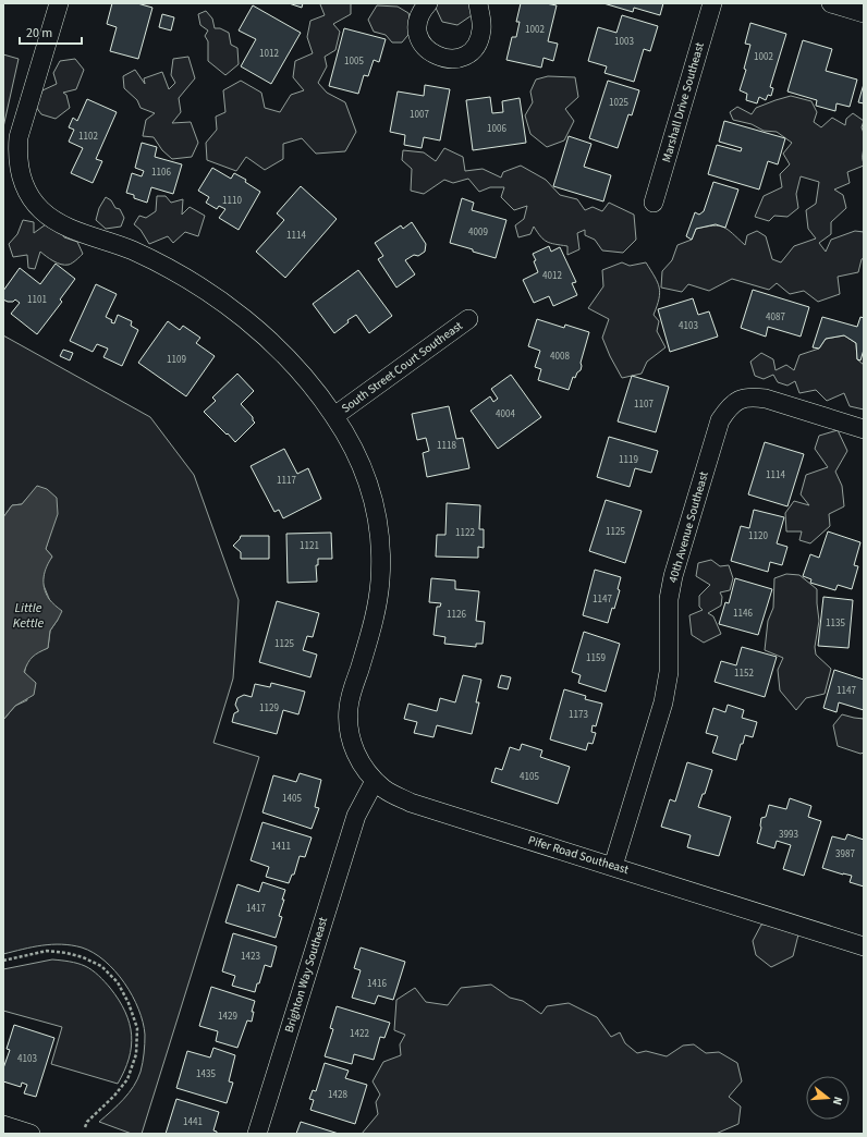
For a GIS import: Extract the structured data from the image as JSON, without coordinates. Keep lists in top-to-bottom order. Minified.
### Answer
{"streets":{"street":["Marshall Drive Southeast","South Street Court Southeast","40th Avenue Southeast","Pifer Road Southeast","Brighton Way Southeast"]},"crossings":[["South Street Court Southeast","Pifer Road Southeast"],["40th Avenue Southeast","Pifer Road Southeast"],["Pifer Road Southeast","Brighton Way Southeast"]],"water":["Little Kettle"],"house_numbers":["1002","1003","1012","1002","1005","1025","1007","1006","1102","1106","1110","4009","1114","4012","1101","4087","4103","4008","1109","1107","4004","1118","1119","1114","1117","1125","1122","1120","1121","1147","1146","1126","1135","1125","1159","1152","1147","1129","1173","4105","1405","3993","1411","3987","1417","1423","1416","1429","1422","4103","1435","1428","1441"],"scale_bar":"20 m","north":"right"}
